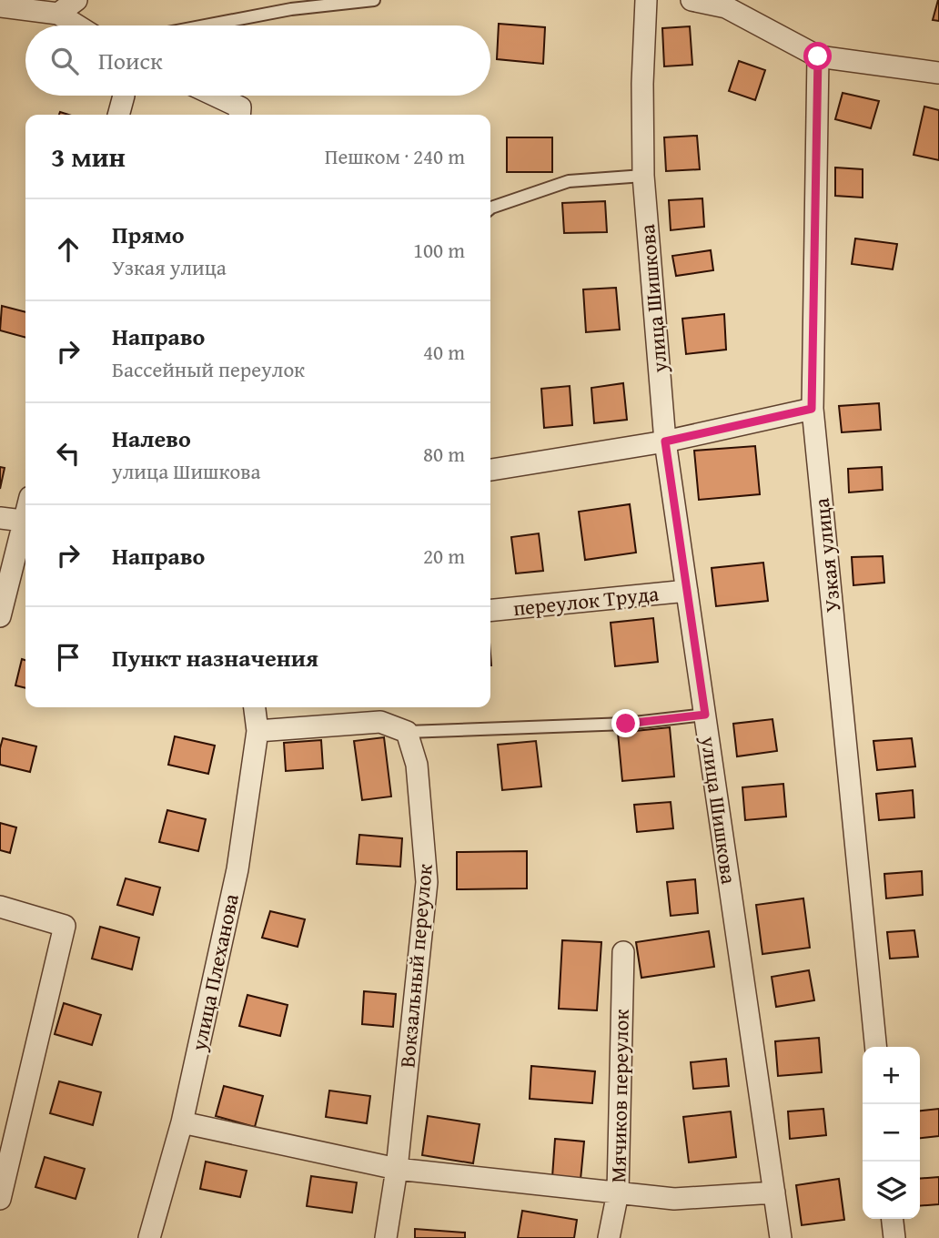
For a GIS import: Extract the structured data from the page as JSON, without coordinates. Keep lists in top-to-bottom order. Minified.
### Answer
{"streets":{"street":["улица Шишкова","Узкая улица","переулок Труда","Вокзальный переулок","улица Плеханова","Мячиков переулок"]},"crossings":[["улица Шишкова","переулок Труда"]],"page":{"search":"Поиск","heading":["3 мин","Пешком · 240 m"],"list":[["Прямо","Узкая улица","100 m"],["Направо","Бассейный переулок","40 m"],["Налево","улица Шишкова","80 m"],["Направо","20 m"],"Пункт назначения"],"map_buttons":["+","−"]}}
